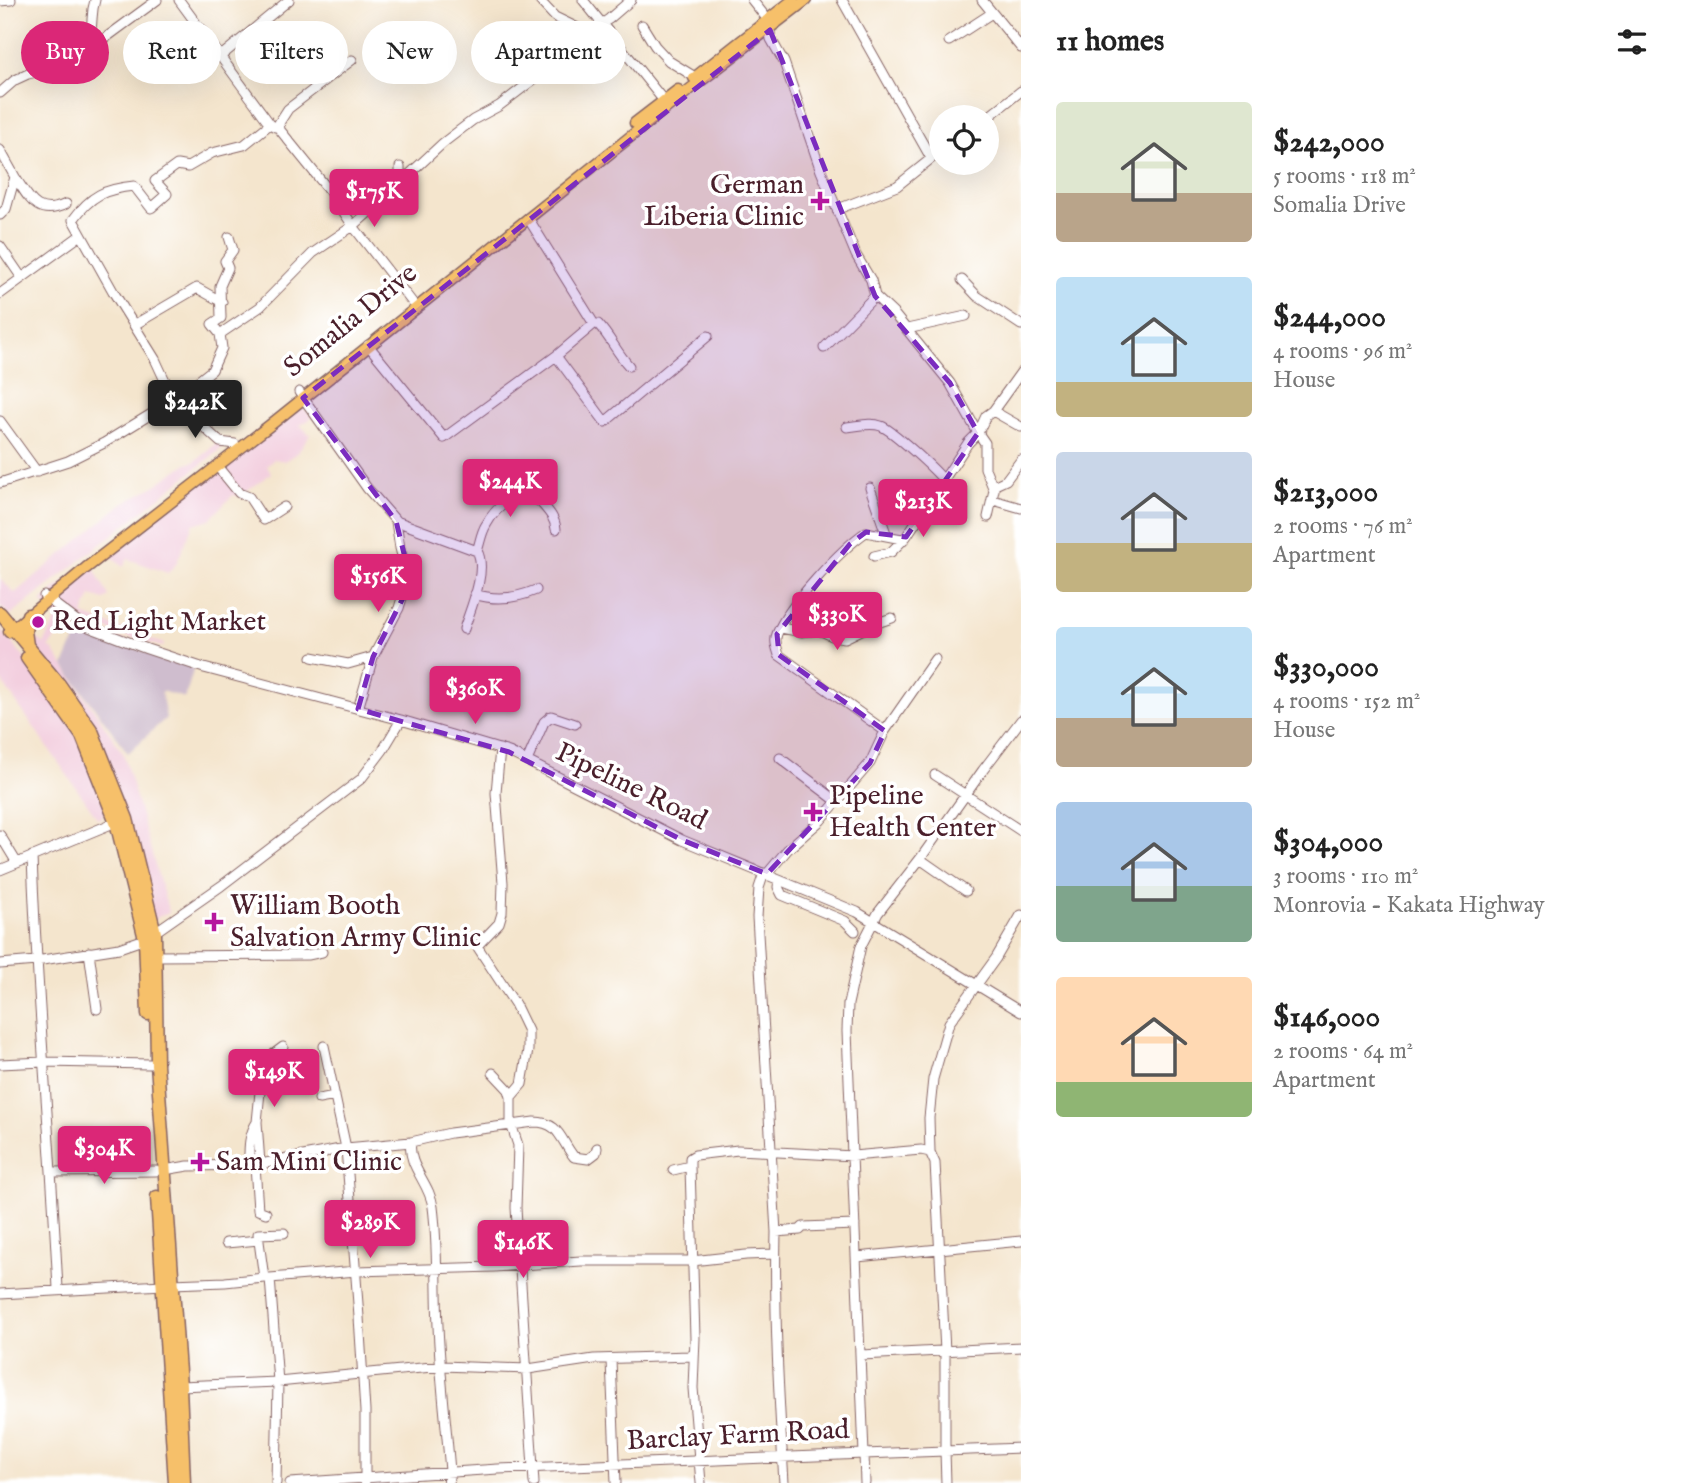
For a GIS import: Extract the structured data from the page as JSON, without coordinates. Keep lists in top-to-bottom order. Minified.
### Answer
{"streets":{"main road":["Somalia Drive"],"street":["Pipeline Road","Barclay Farm Road"]},"crossings":[["Somalia Drive","Pipeline Road"],["Pipeline Road","Barclay Farm Road"]],"places":{"health":["German Liberia Clinic","Pipeline Health Center","William Booth Salvation Army Clinic","Sam Mini Clinic"],"other":["Red Light Market"]},"page":{"heading":"11 homes","chip":["Buy","Rent","Filters","New","Apartment"],"list":[{"name":"$242,000","note":"5 rooms · 118 m² · Somalia Drive"},{"name":"$244,000","note":"4 rooms · 96 m² · House"},{"name":"$213,000","note":"2 rooms · 76 m² · Apartment"},{"name":"$330,000","note":"4 rooms · 152 m² · House"},{"name":"$304,000","note":"3 rooms · 110 m² · Monrovia - Kakata Highway"},{"name":"$146,000","note":"2 rooms · 64 m² · Apartment"}],"price":["$175K","$242K","$244K","$213K","$156K","$330K","$360K","$149K","$304K","$289K","$146K"]}}
